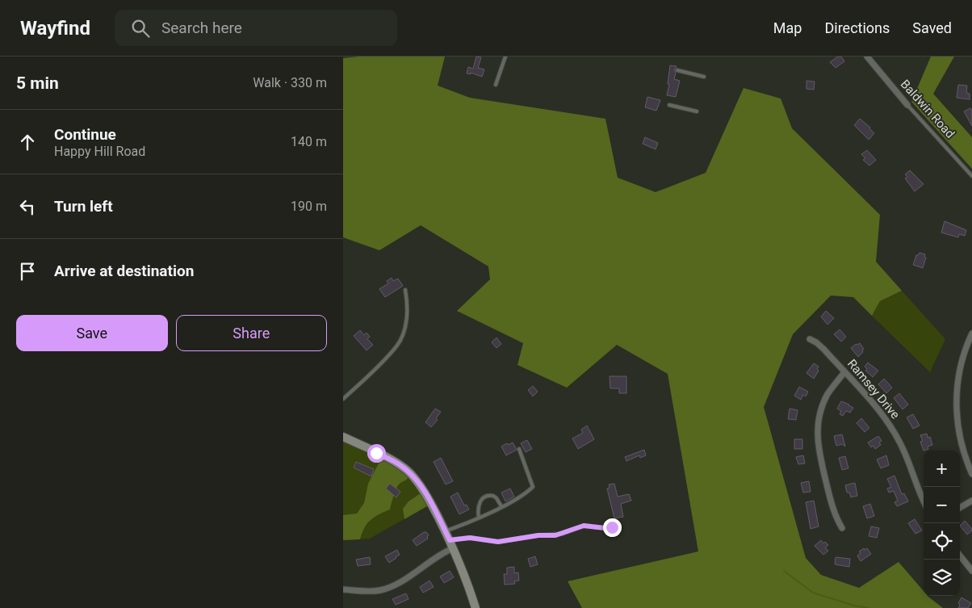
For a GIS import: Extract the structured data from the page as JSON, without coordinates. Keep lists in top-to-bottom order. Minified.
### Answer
{"streets":{"street":["Baldwin Road","Ramsey Drive"]},"page":{"header":"Wayfind","search":"Search here","nav":["Map","Directions","Saved"],"heading":["5 min","Walk · 330 m"],"list":[["Continue","Happy Hill Road","140 m"],["Turn left","190 m"],"Arrive at destination"],"buttons":["Save","Share"],"map_buttons":["+","−"]}}
